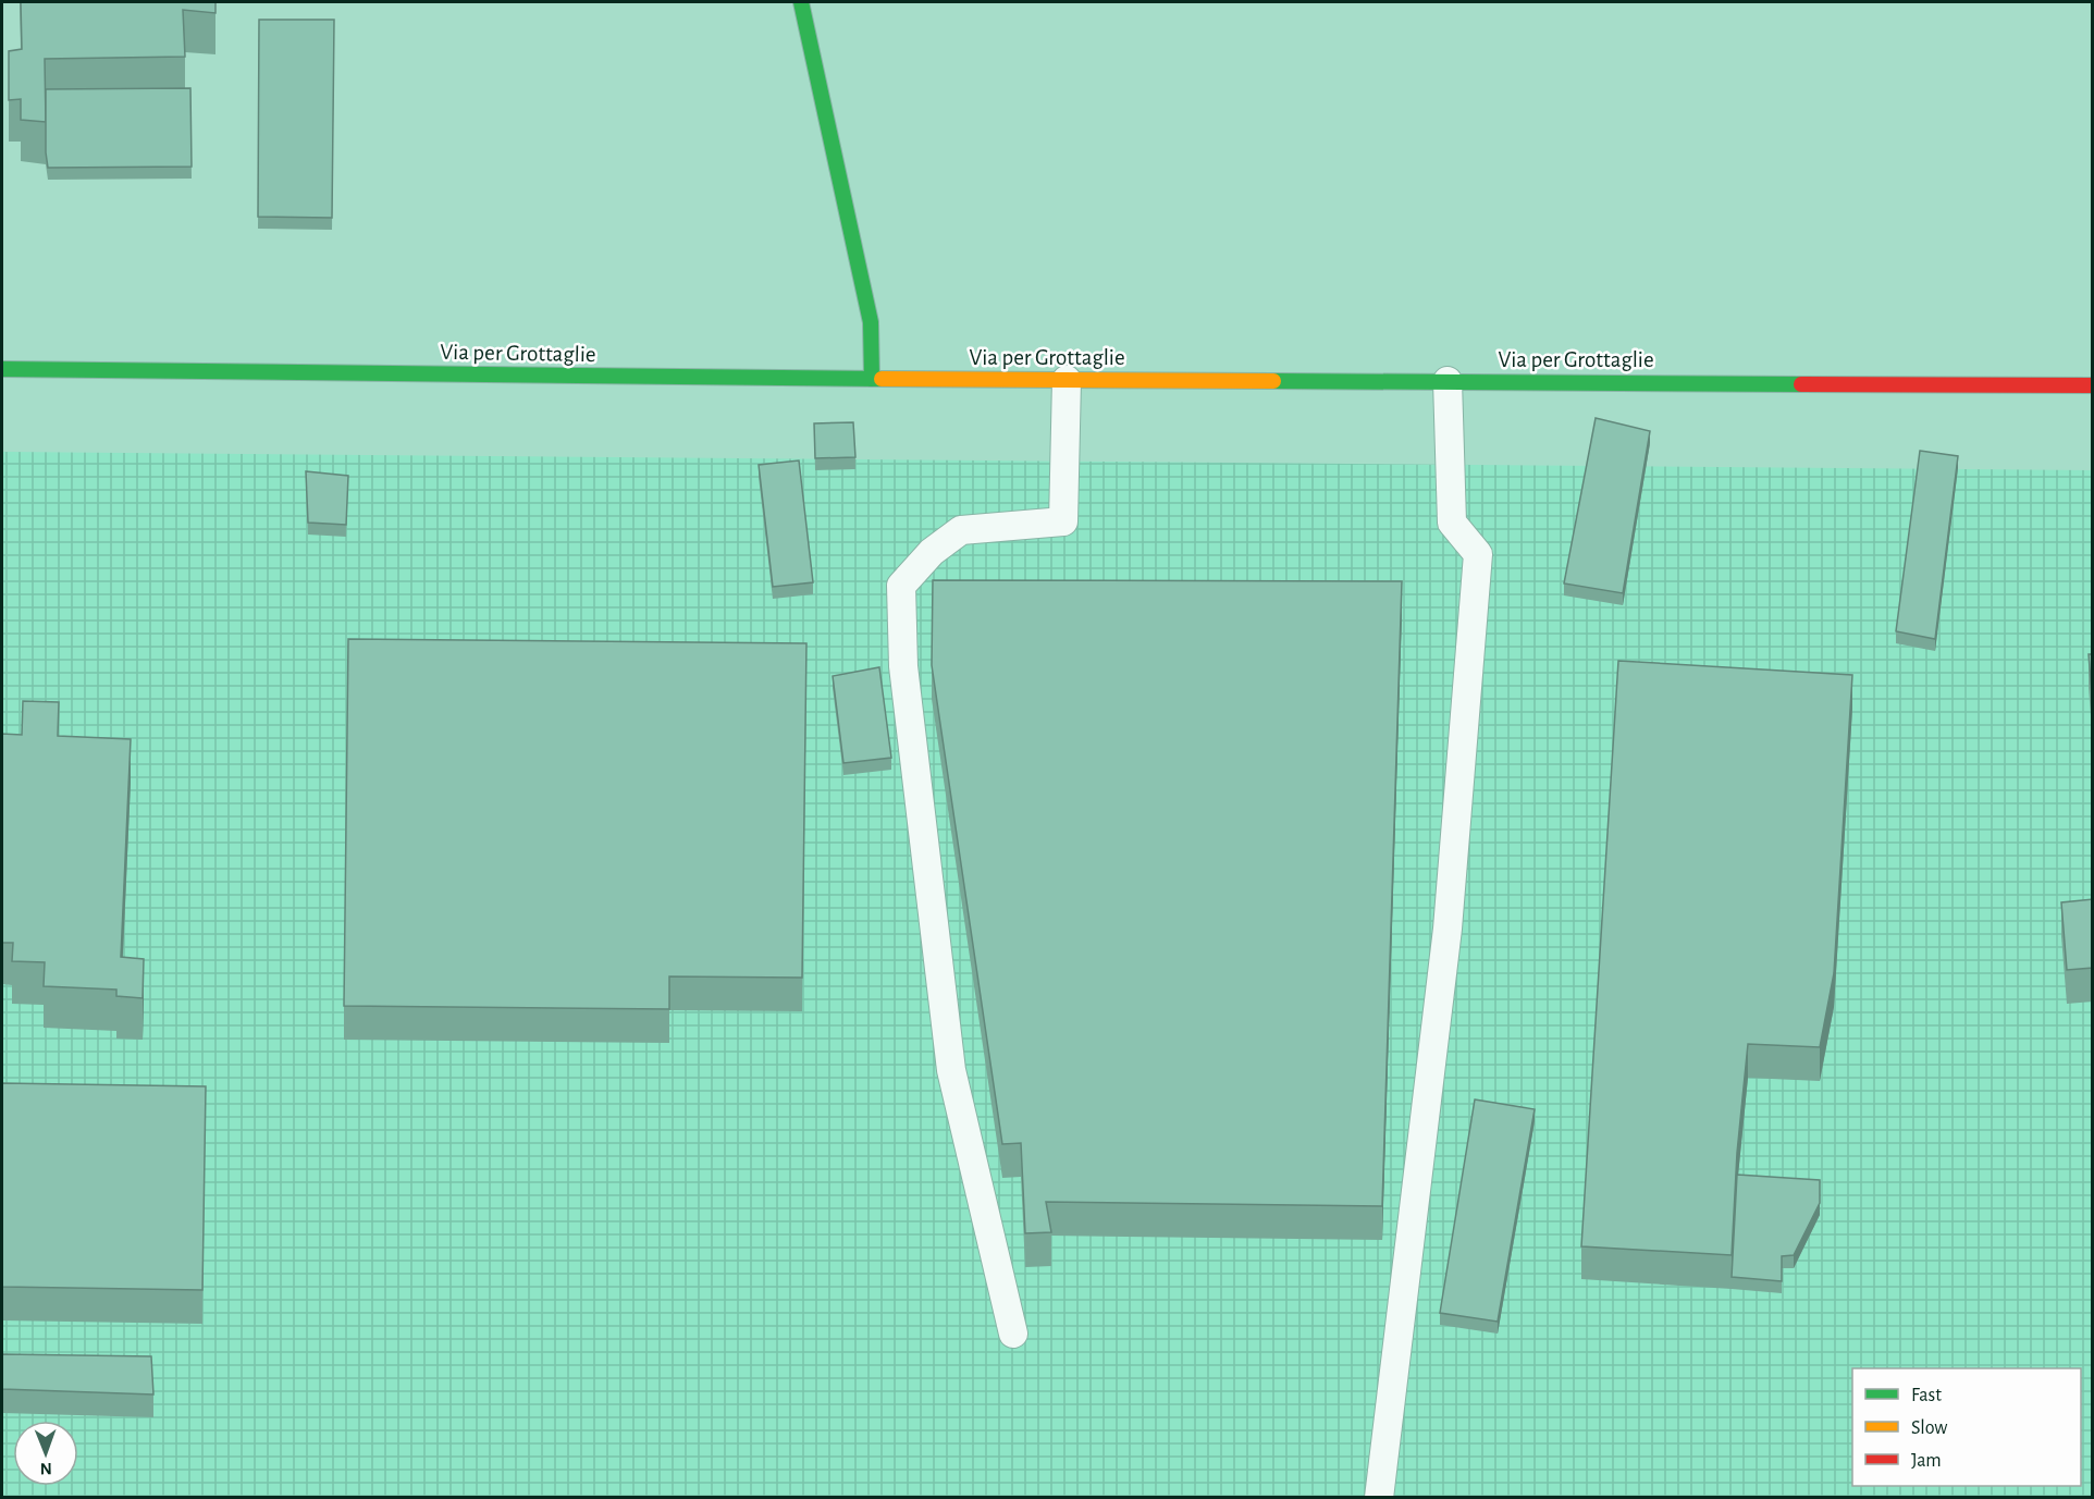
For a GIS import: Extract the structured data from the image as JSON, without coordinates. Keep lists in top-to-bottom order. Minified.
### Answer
{"streets":{"street":["Via per Grottaglie"]},"legend":["Fast","Slow","Jam"],"north":"bottom"}
